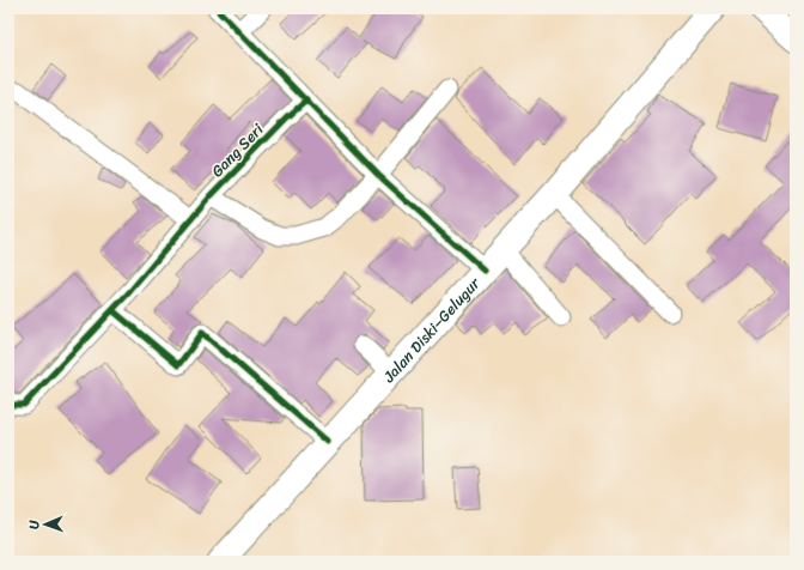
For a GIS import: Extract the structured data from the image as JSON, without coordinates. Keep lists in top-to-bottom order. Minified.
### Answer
{"streets":{"main road":["Jalan Diski–Gelugur"],"street":["Gang Seri"]},"north":"left"}
